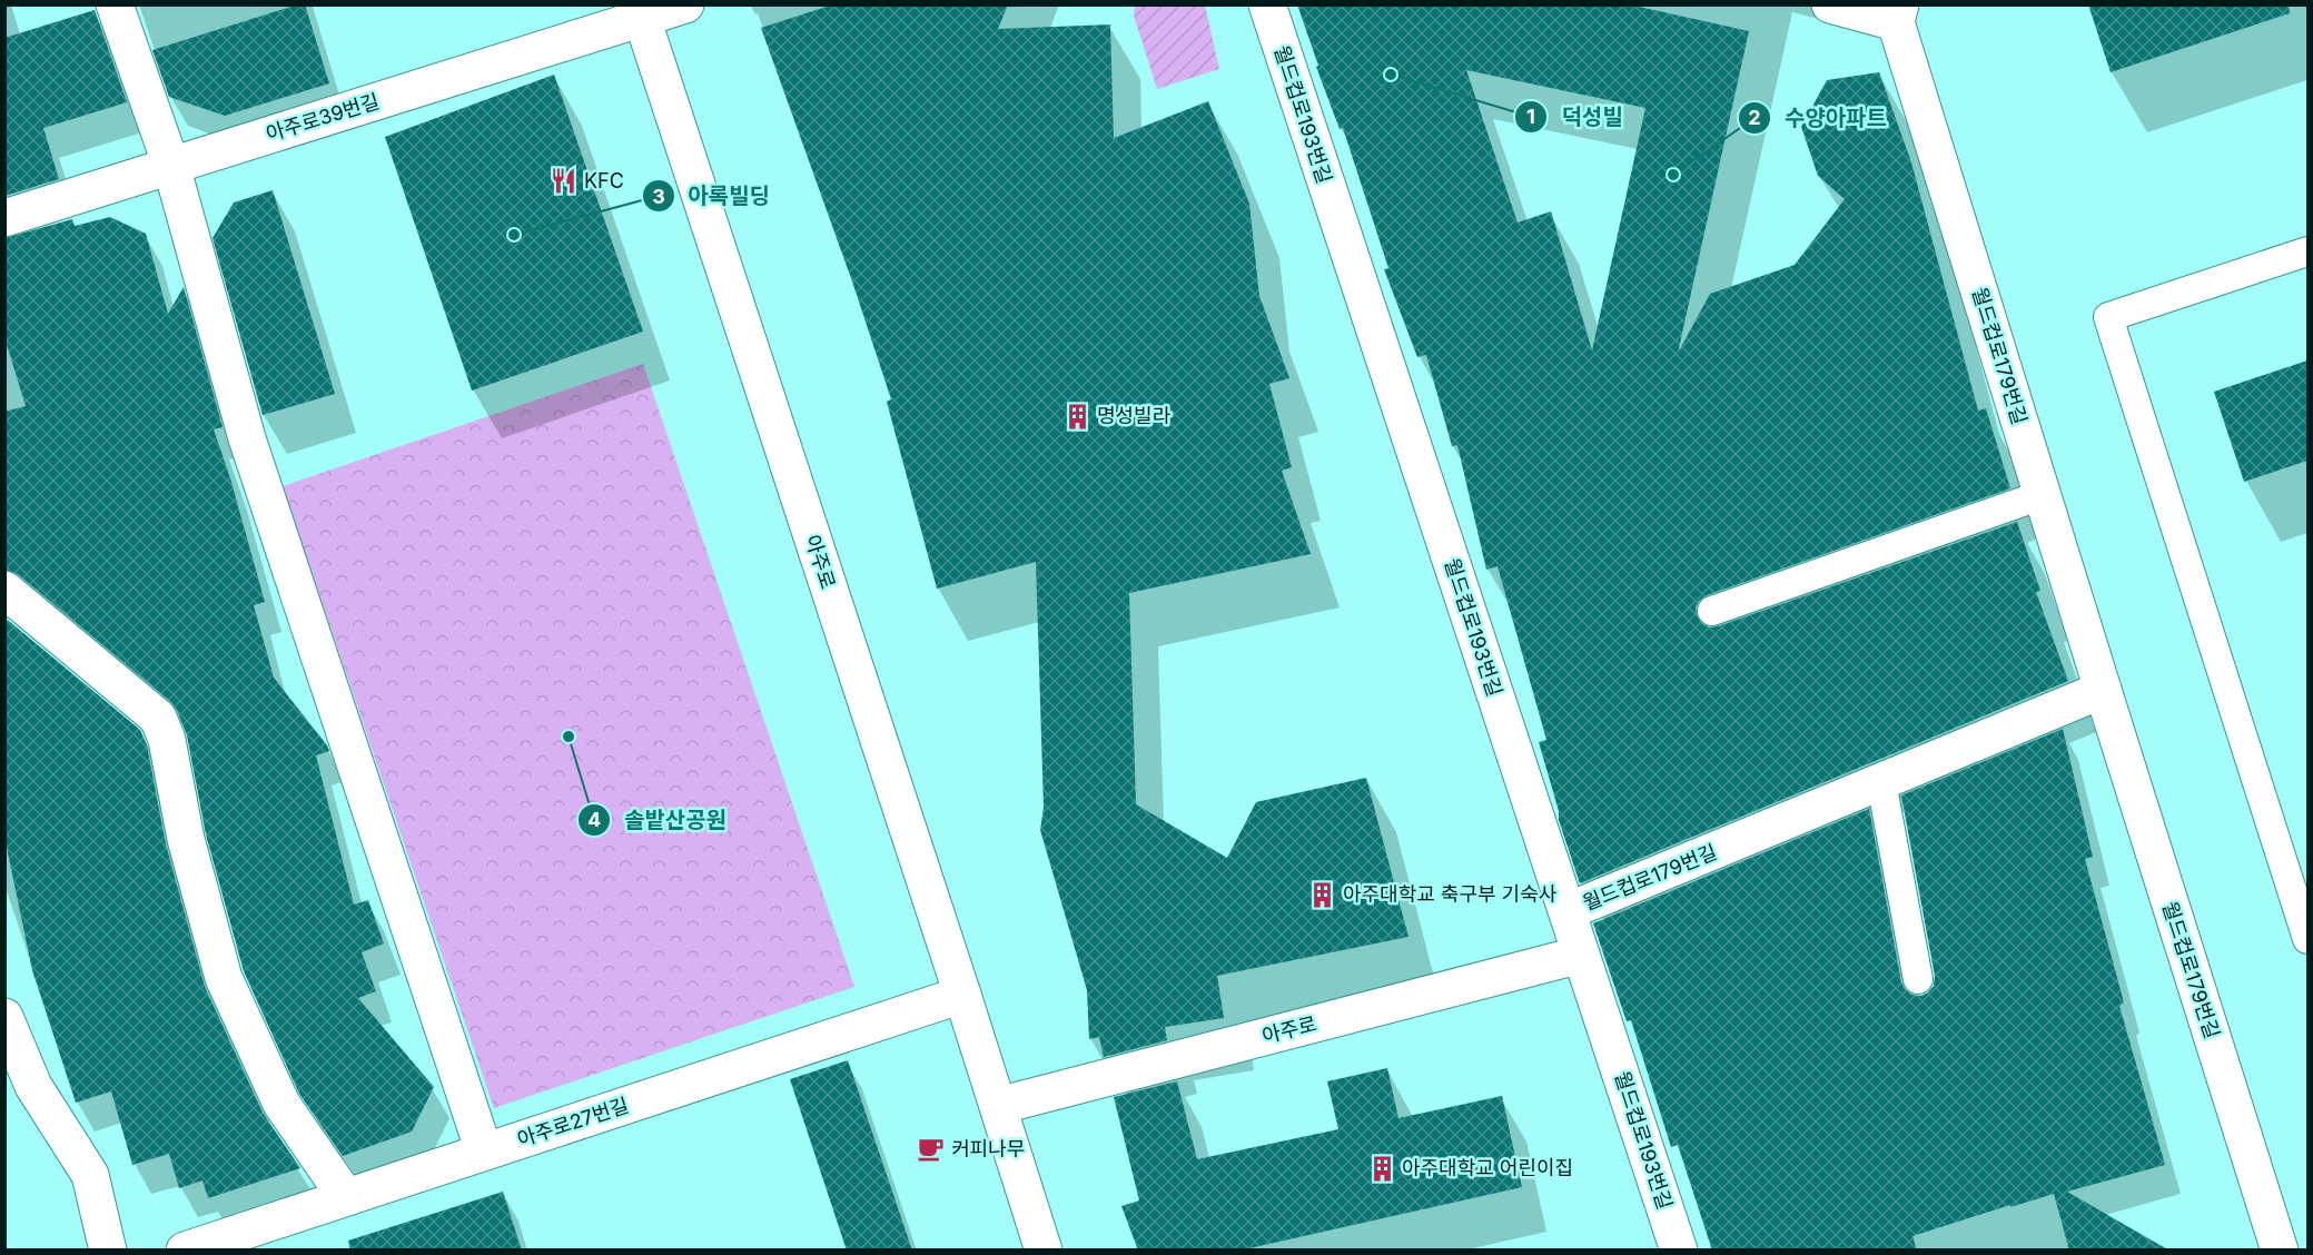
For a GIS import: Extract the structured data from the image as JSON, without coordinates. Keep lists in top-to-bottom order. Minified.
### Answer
{"streets":{"street":["월드컵로193번길","아주로39번길","월드컵로179번길","아주로","아주로27번길"]},"crossings":[["월드컵로193번길","월드컵로179번길"],["월드컵로193번길","아주로"],["아주로39번길","아주로"],["아주로","아주로27번길"]],"places":{"other":["덕성빌","수양아파트","아록빌딩","솔밭산공원"],"restaurant":["KFC"],"building":["명성빌라","아주대학교 축구부 기숙사","아주대학교 어린이집"],"cafe":["커피나무"]}}
